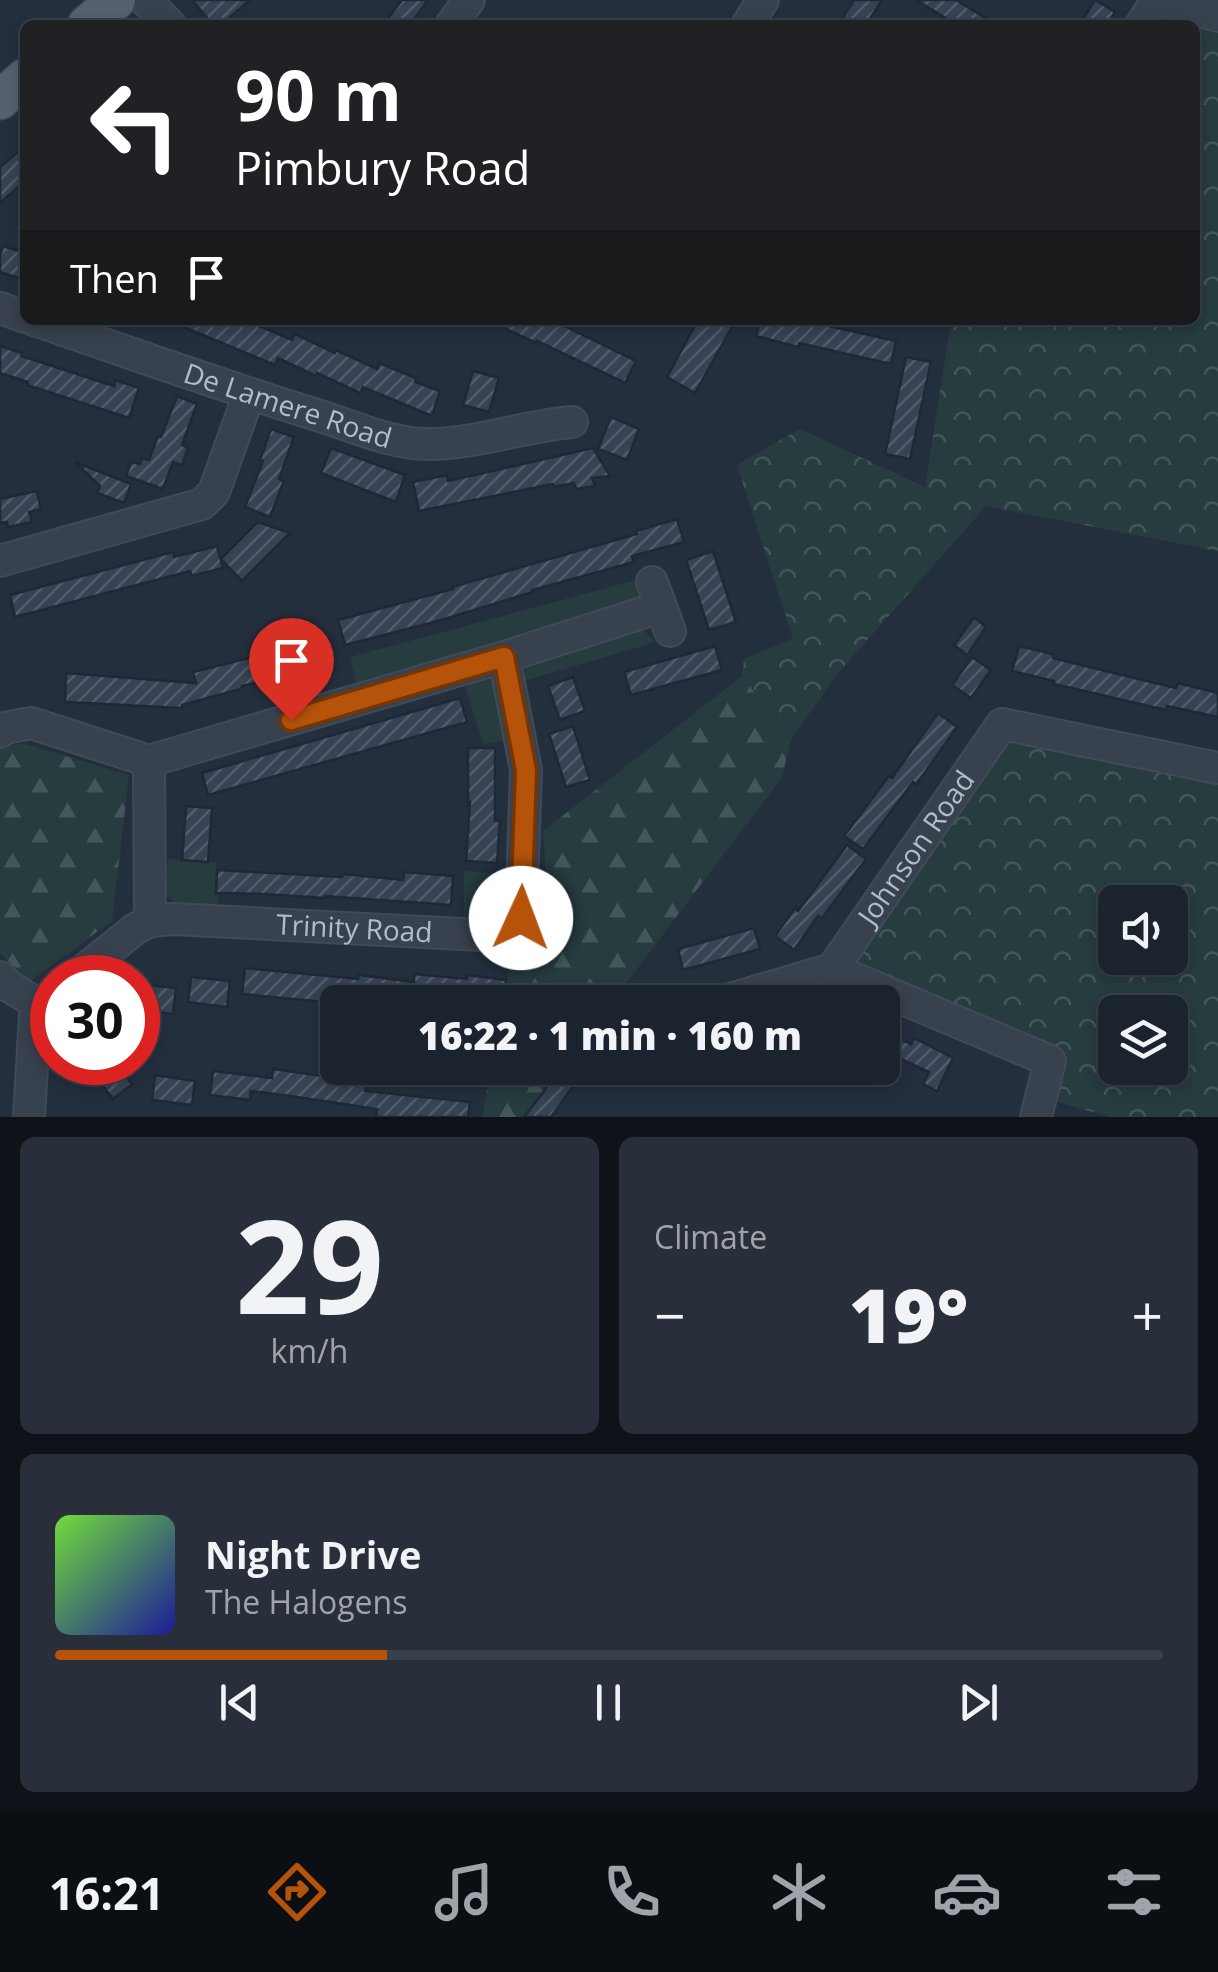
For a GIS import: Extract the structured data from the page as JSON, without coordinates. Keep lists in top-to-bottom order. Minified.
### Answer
{"streets":{"street":["De Lamere Road","Johnson Road","Trinity Road"]},"page":{"turn":["90 m","Pimbury Road"],"then":"Then","limit":"30","trip":"16:22 · 1 min · 160 m","tile":[["29","km/h"],"Climate"],"heat":["−","19°","+"],"song":["Night Drive","The Halogens"],"tabs":"16:21"}}
